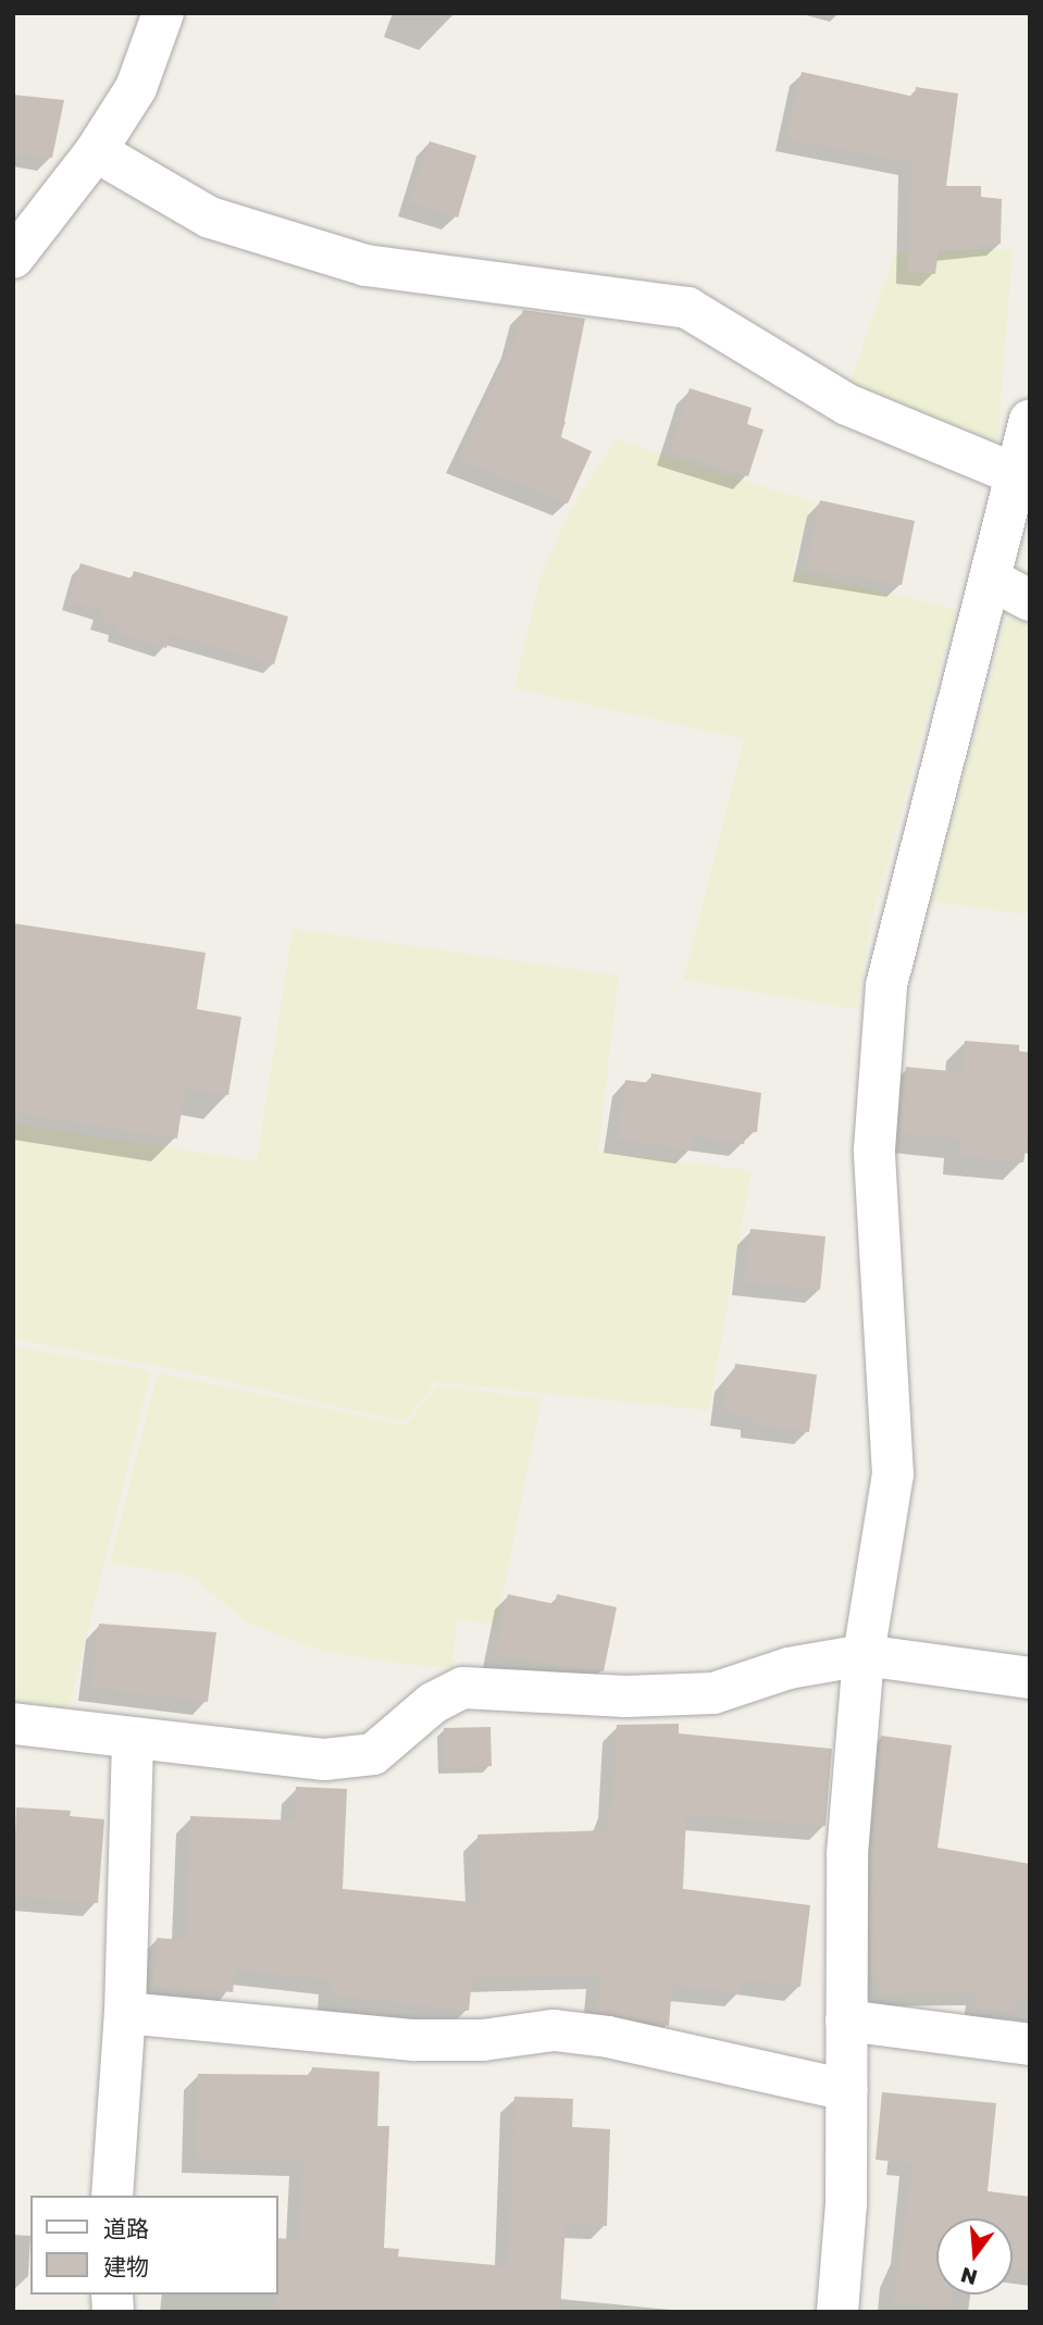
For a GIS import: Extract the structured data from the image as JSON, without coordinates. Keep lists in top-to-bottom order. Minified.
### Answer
{"legend":["道路","建物"],"north":"bottom"}
